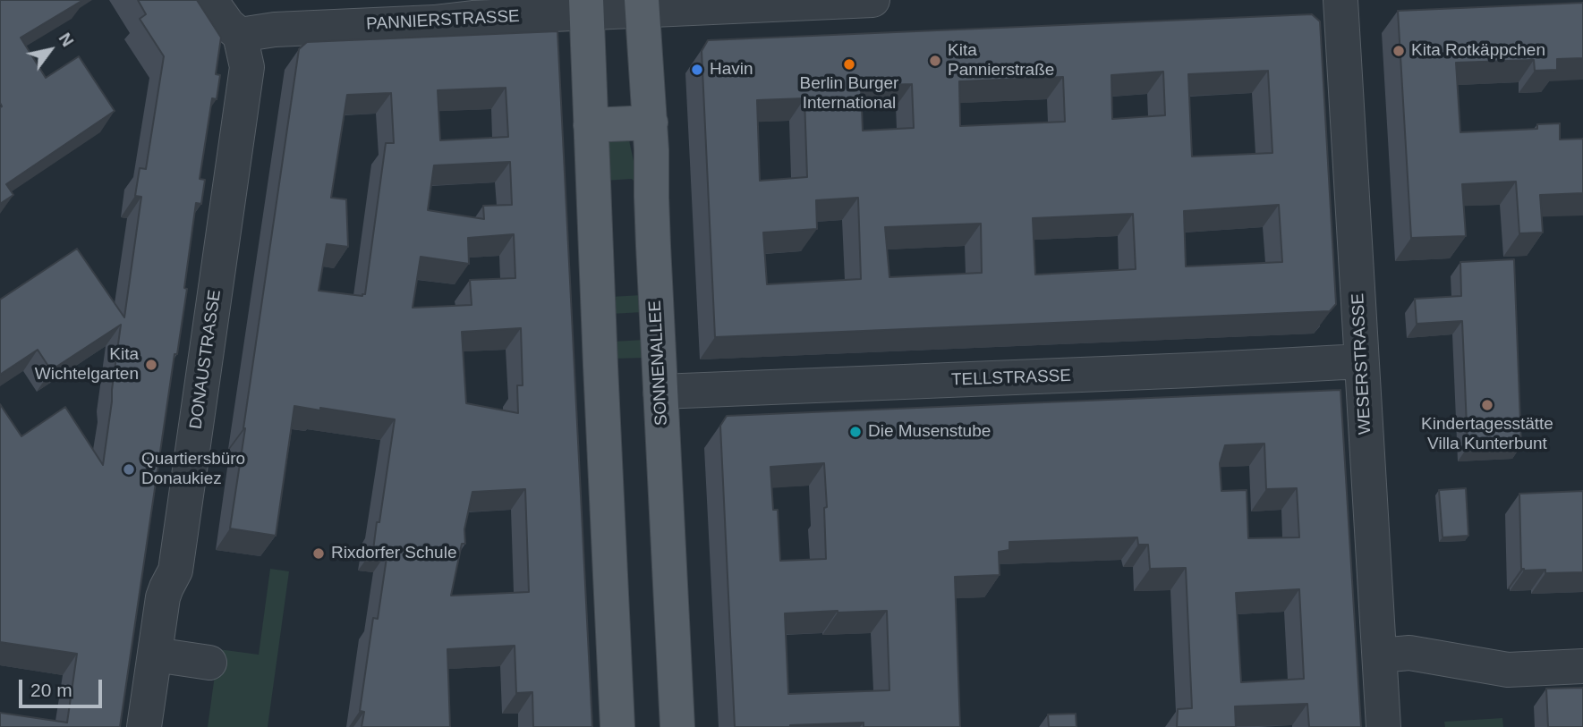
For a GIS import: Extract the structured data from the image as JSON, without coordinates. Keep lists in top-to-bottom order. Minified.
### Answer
{"streets":{"main road":["SONNENALLEE"],"street":["PANNIERSTRASSE","DONAUSTRASSE","WESERSTRASSE","TELLSTRASSE"]},"crossings":[["PANNIERSTRASSE","DONAUSTRASSE"],["PANNIERSTRASSE","SONNENALLEE"],["SONNENALLEE","TELLSTRASSE"],["WESERSTRASSE","TELLSTRASSE"]],"places":["Kita Rotkäppchen","Kita Pannierstraße","Berlin Burger International","Havin","Kita Wichtelgarten","Kindertagesstätte Villa Kunterbunt","Die Musenstube","Quartiersbüro Donaukiez","Rixdorfer Schule"],"scale_bar":"20 m","north":"top right"}
